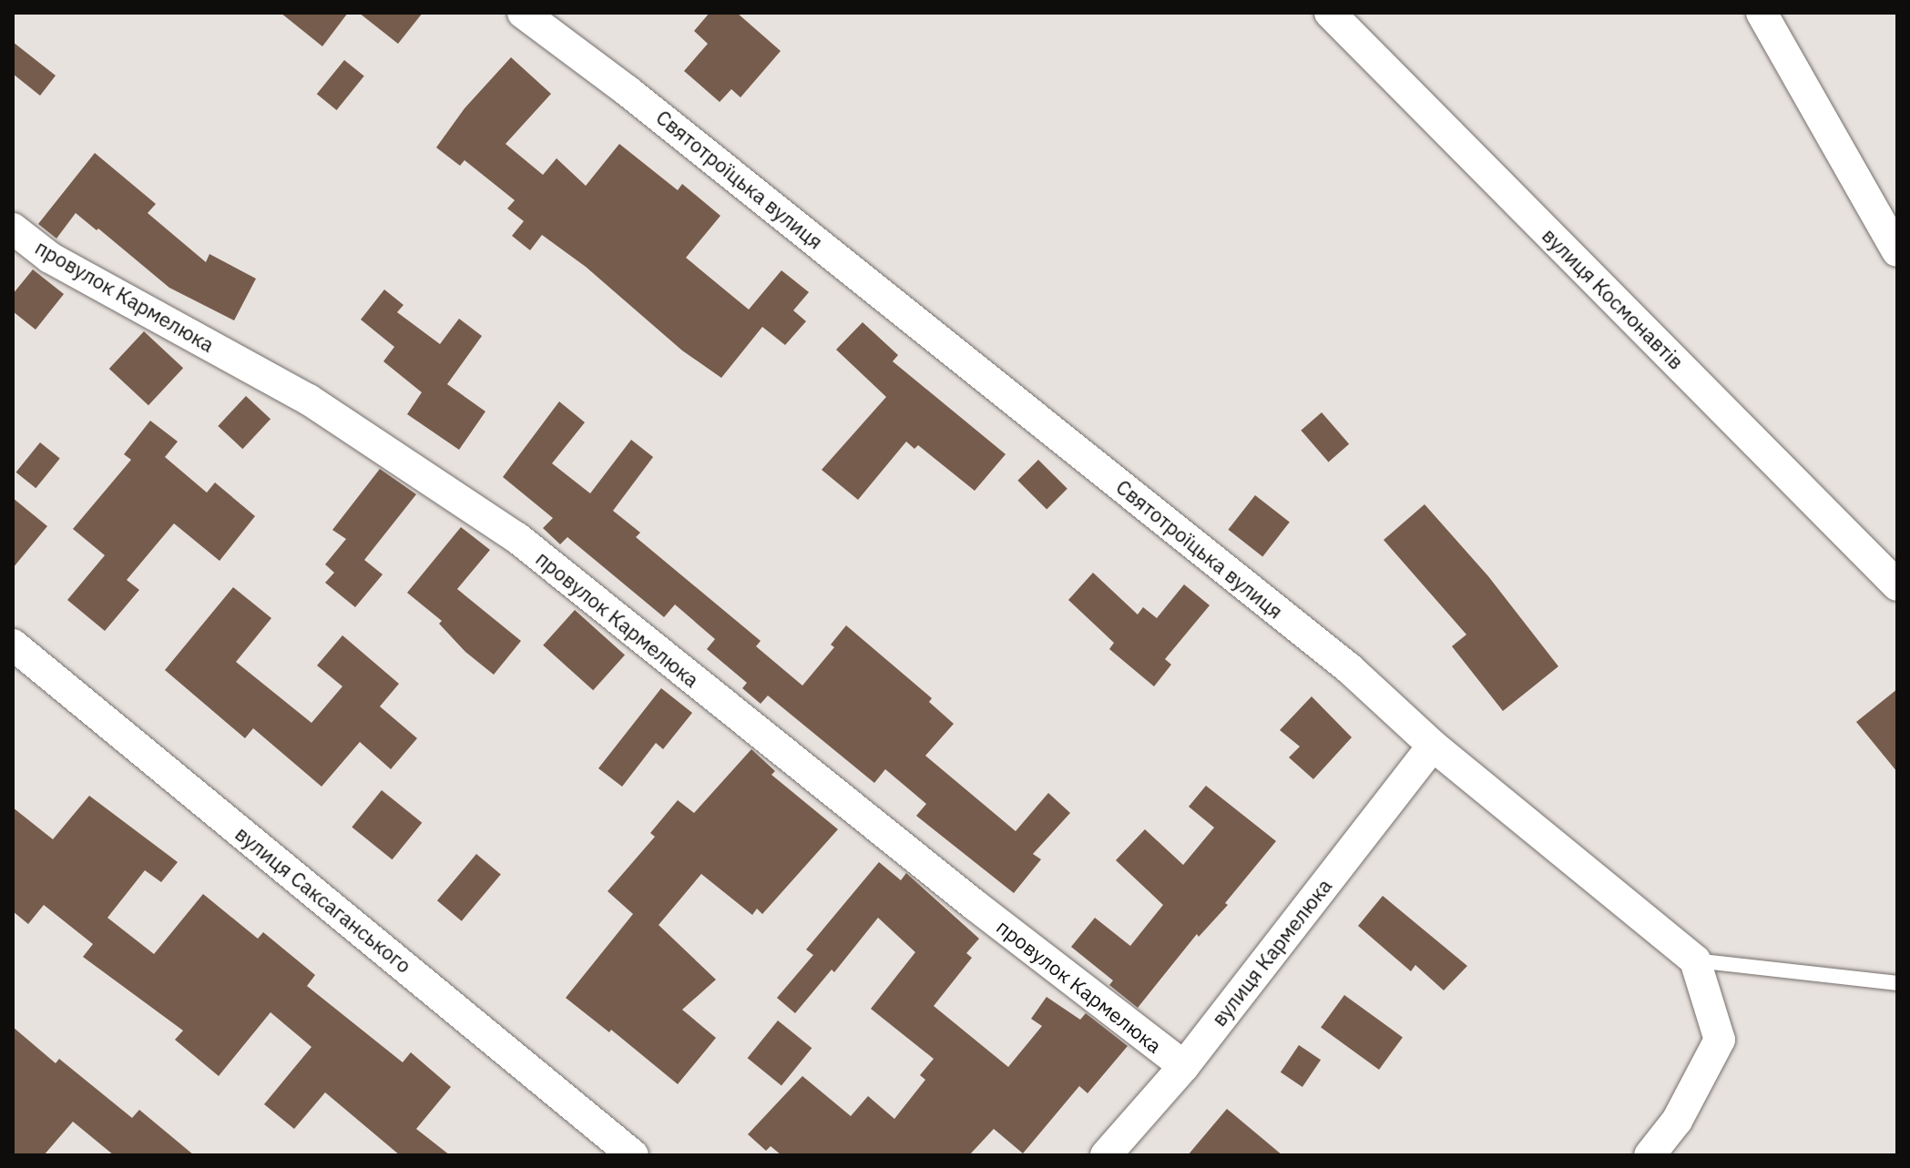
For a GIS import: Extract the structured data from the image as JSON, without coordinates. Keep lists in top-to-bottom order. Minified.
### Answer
{"streets":{"street":["Святотроїцька вулиця","провулок Кармелюка","вулиця Космонавтів","вулиця Саксаганського","вулиця Кармелюка"]},"crossings":[["Святотроїцька вулиця","вулиця Кармелюка"],["провулок Кармелюка","вулиця Кармелюка"]]}
